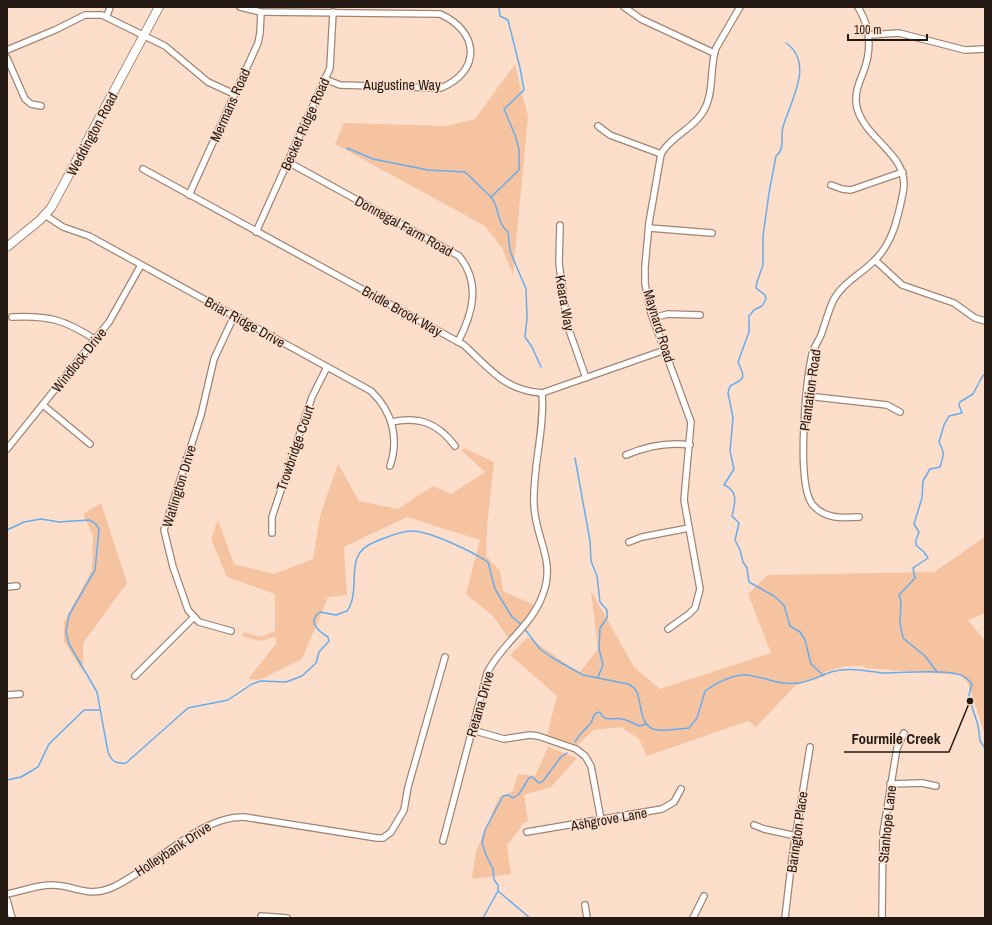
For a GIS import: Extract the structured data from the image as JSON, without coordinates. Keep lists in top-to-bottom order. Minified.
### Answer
{"streets":{"main road":["Weddington Road"],"street":["Augustine Way","Mermans Road","Becket Ridge Road","Donnegal Farm Road","Keara Way","Bridle Brook Way","Briar Ridge Drive","Maynard Road","Windlock Drive","Plantation Road","Trowbridge Court","Watlington Drive","Retana Drive","Ashgrove Lane","Stanhope Lane","Barington Place","Holleybank Drive"]},"crossings":[["Augustine Way","Mermans Road"],["Augustine Way","Becket Ridge Road"],["Mermans Road","Bridle Brook Way"],["Becket Ridge Road","Donnegal Farm Road"],["Becket Ridge Road","Bridle Brook Way"],["Weddington Road","Briar Ridge Drive"],["Donnegal Farm Road","Bridle Brook Way"],["Keara Way","Bridle Brook Way"],["Bridle Brook Way","Maynard Road"],["Bridle Brook Way","Retana Drive"],["Briar Ridge Drive","Windlock Drive"],["Briar Ridge Drive","Trowbridge Court"],["Briar Ridge Drive","Watlington Drive"]],"places":["Fourmile Creek"],"scale_bar":"100 m"}
